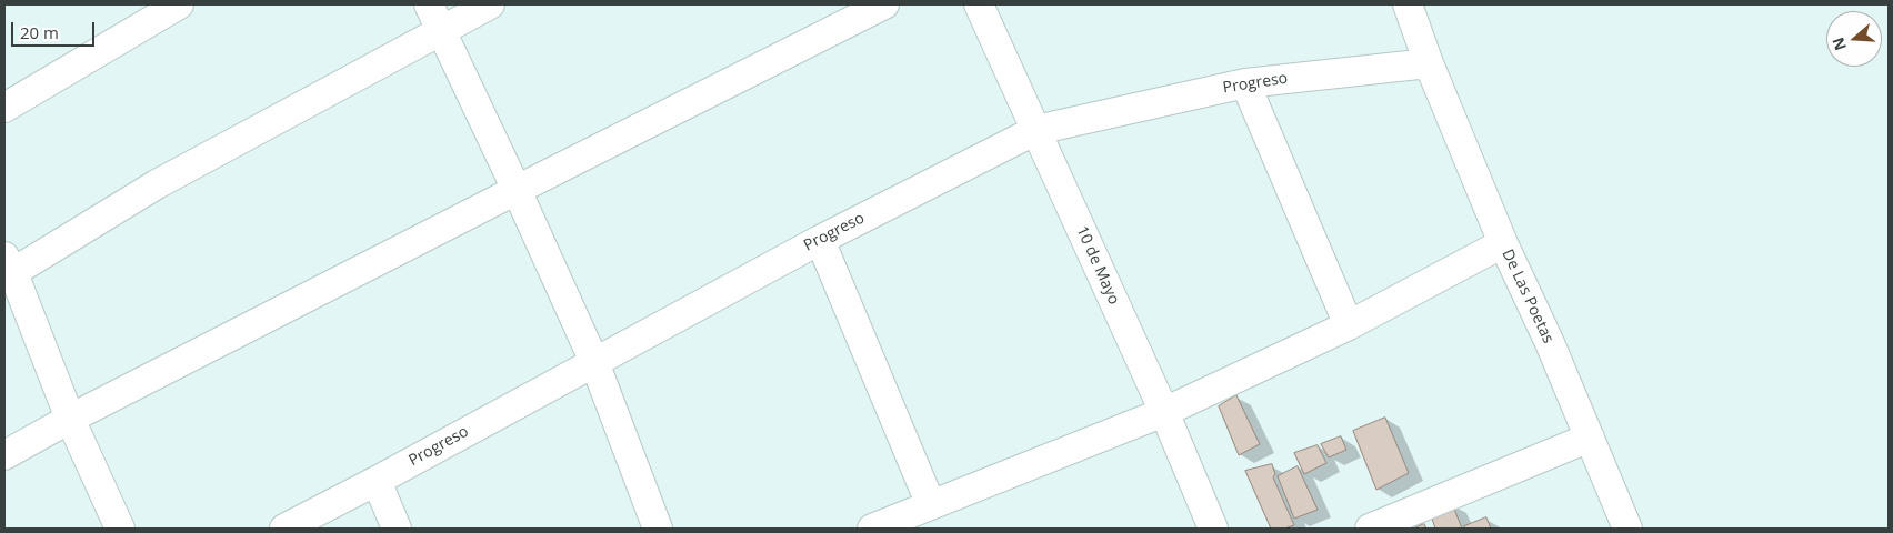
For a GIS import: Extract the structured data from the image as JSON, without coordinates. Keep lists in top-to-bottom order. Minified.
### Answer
{"streets":{"street":["Progreso","10 de Mayo","De Las Poetas"]},"crossings":[["Progreso","10 de Mayo"],["Progreso","De Las Poetas"]],"scale_bar":"20 m","north":"left"}
